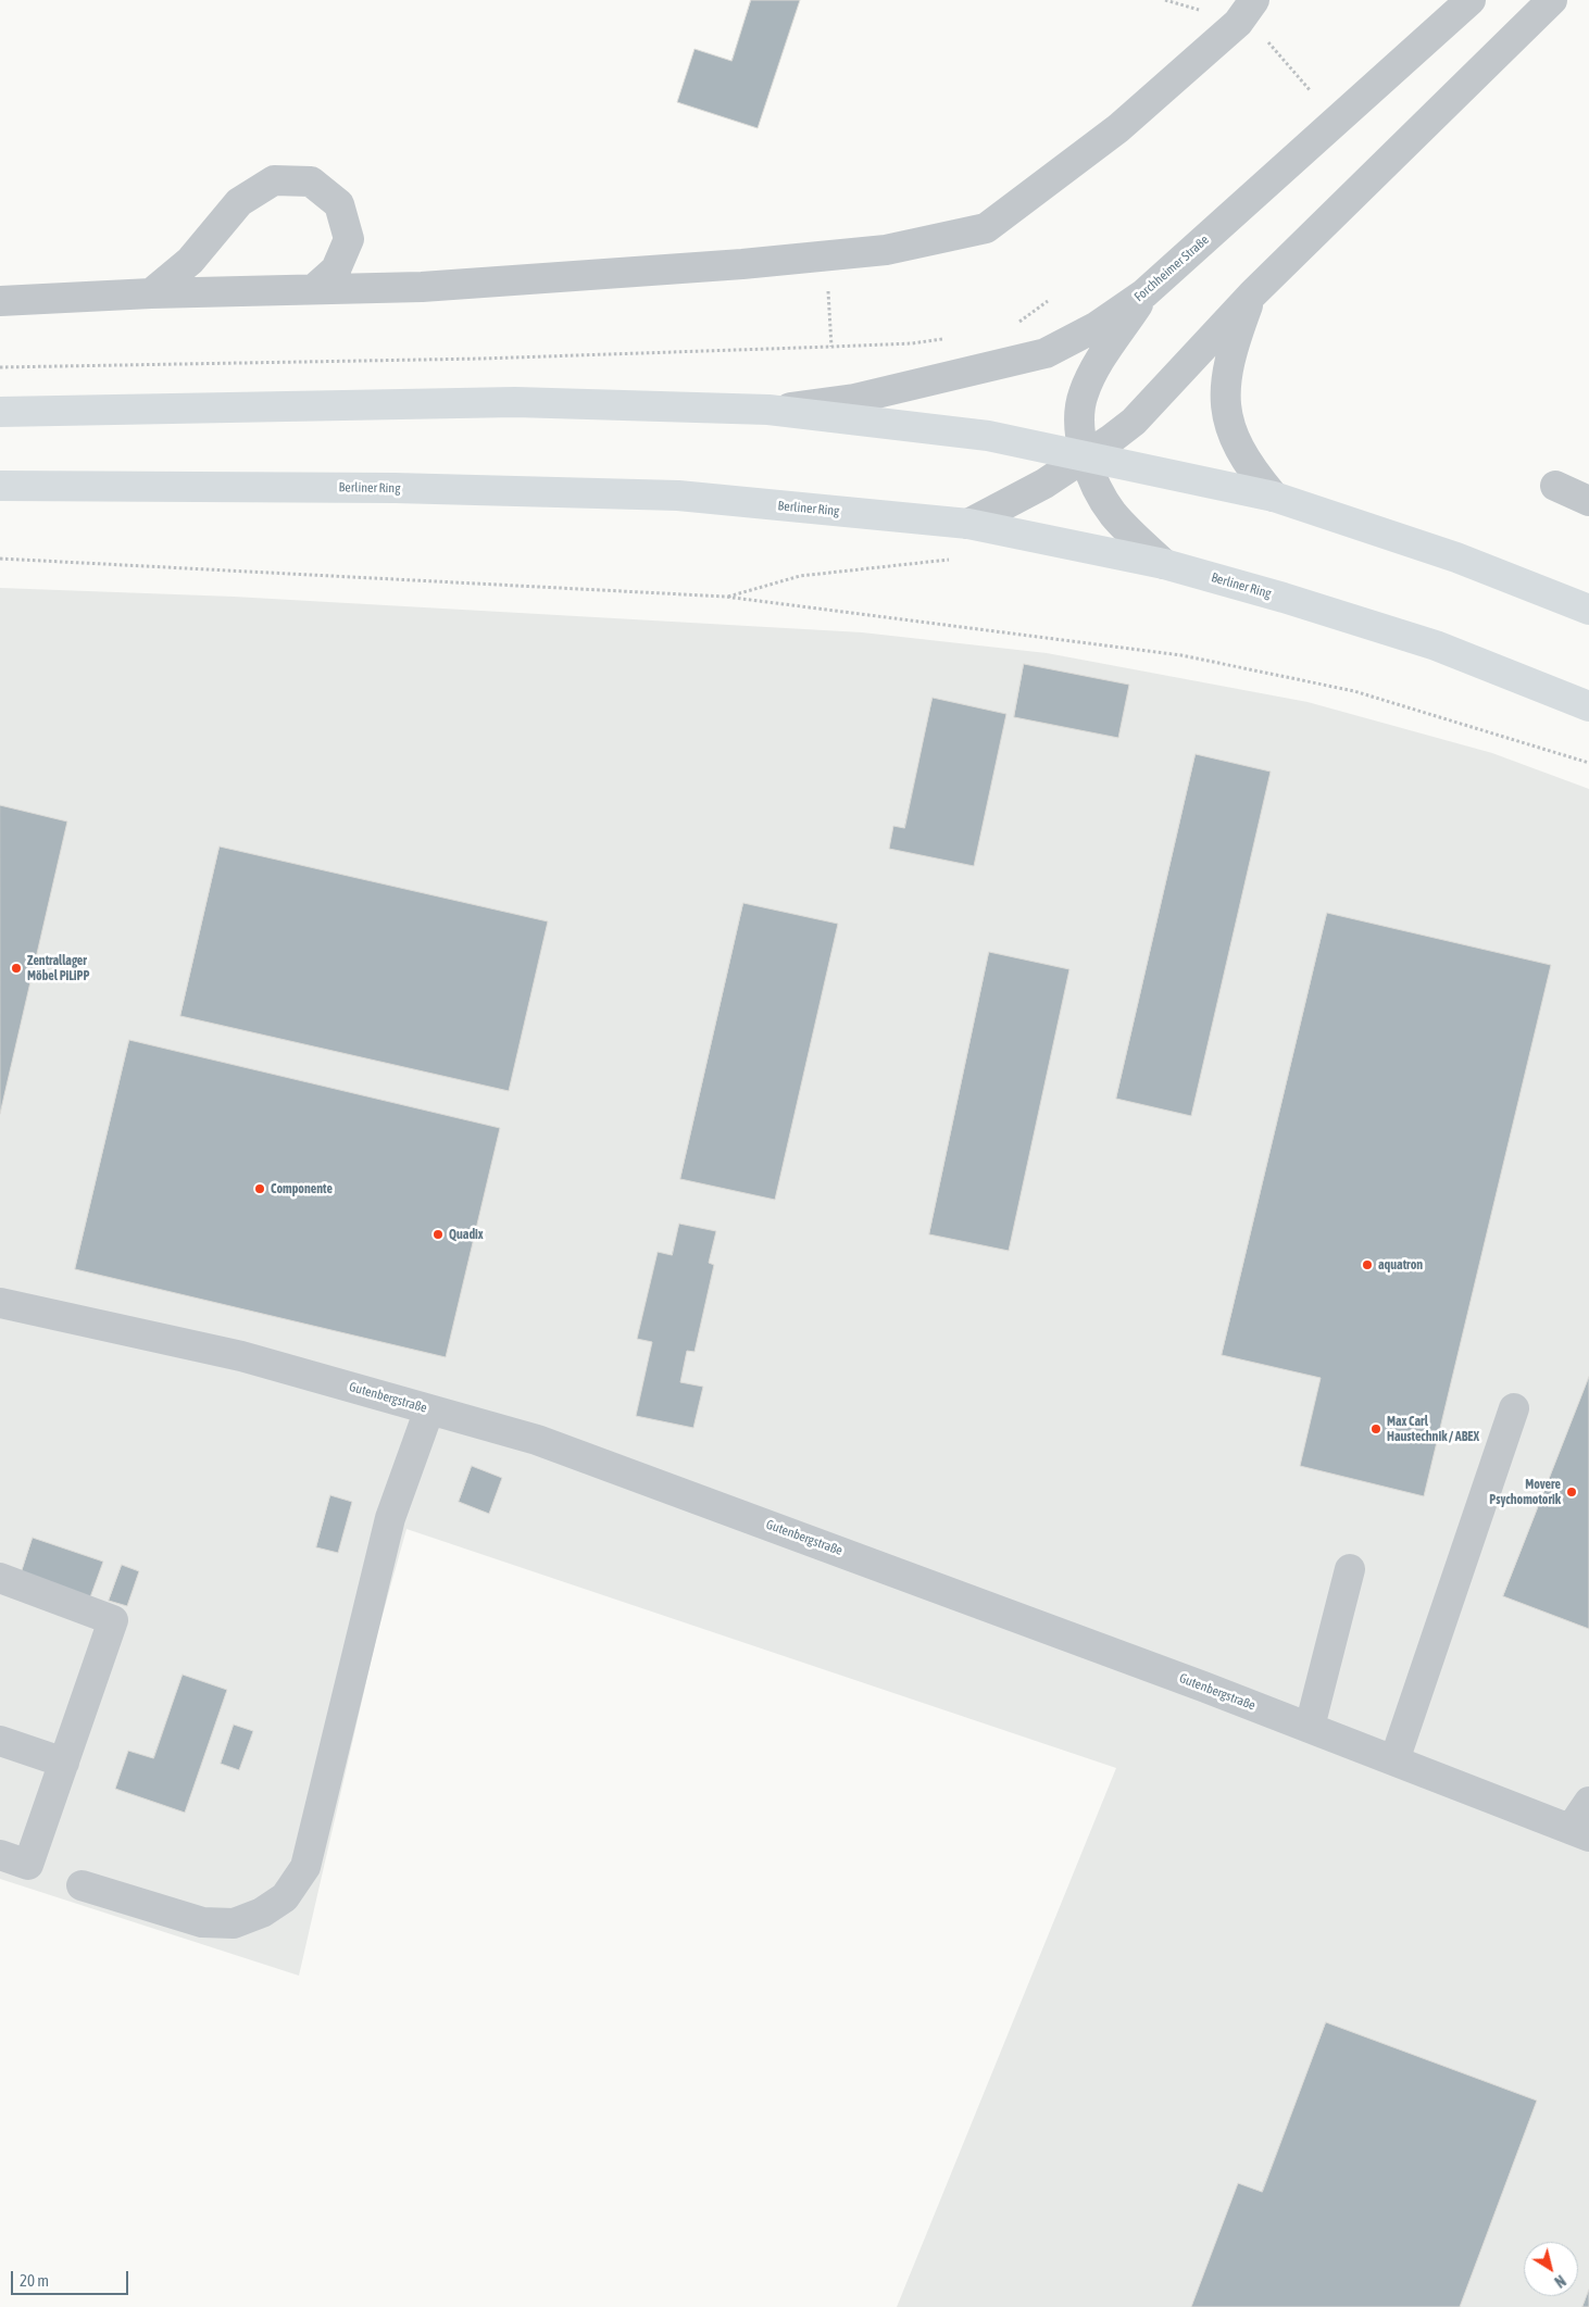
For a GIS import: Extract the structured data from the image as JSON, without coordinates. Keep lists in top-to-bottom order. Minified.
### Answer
{"streets":{"main road":["Berliner Ring"],"street":["Forchheimer Straße","Gutenbergstraße"]},"places":["Zentrallager Möbel PiLiPP","Componente","Quadix","aquatron","Max Carl Haustechnik / ABEX","Movere Psychomotorik"],"scale_bar":"20 m","north":"bottom right"}
